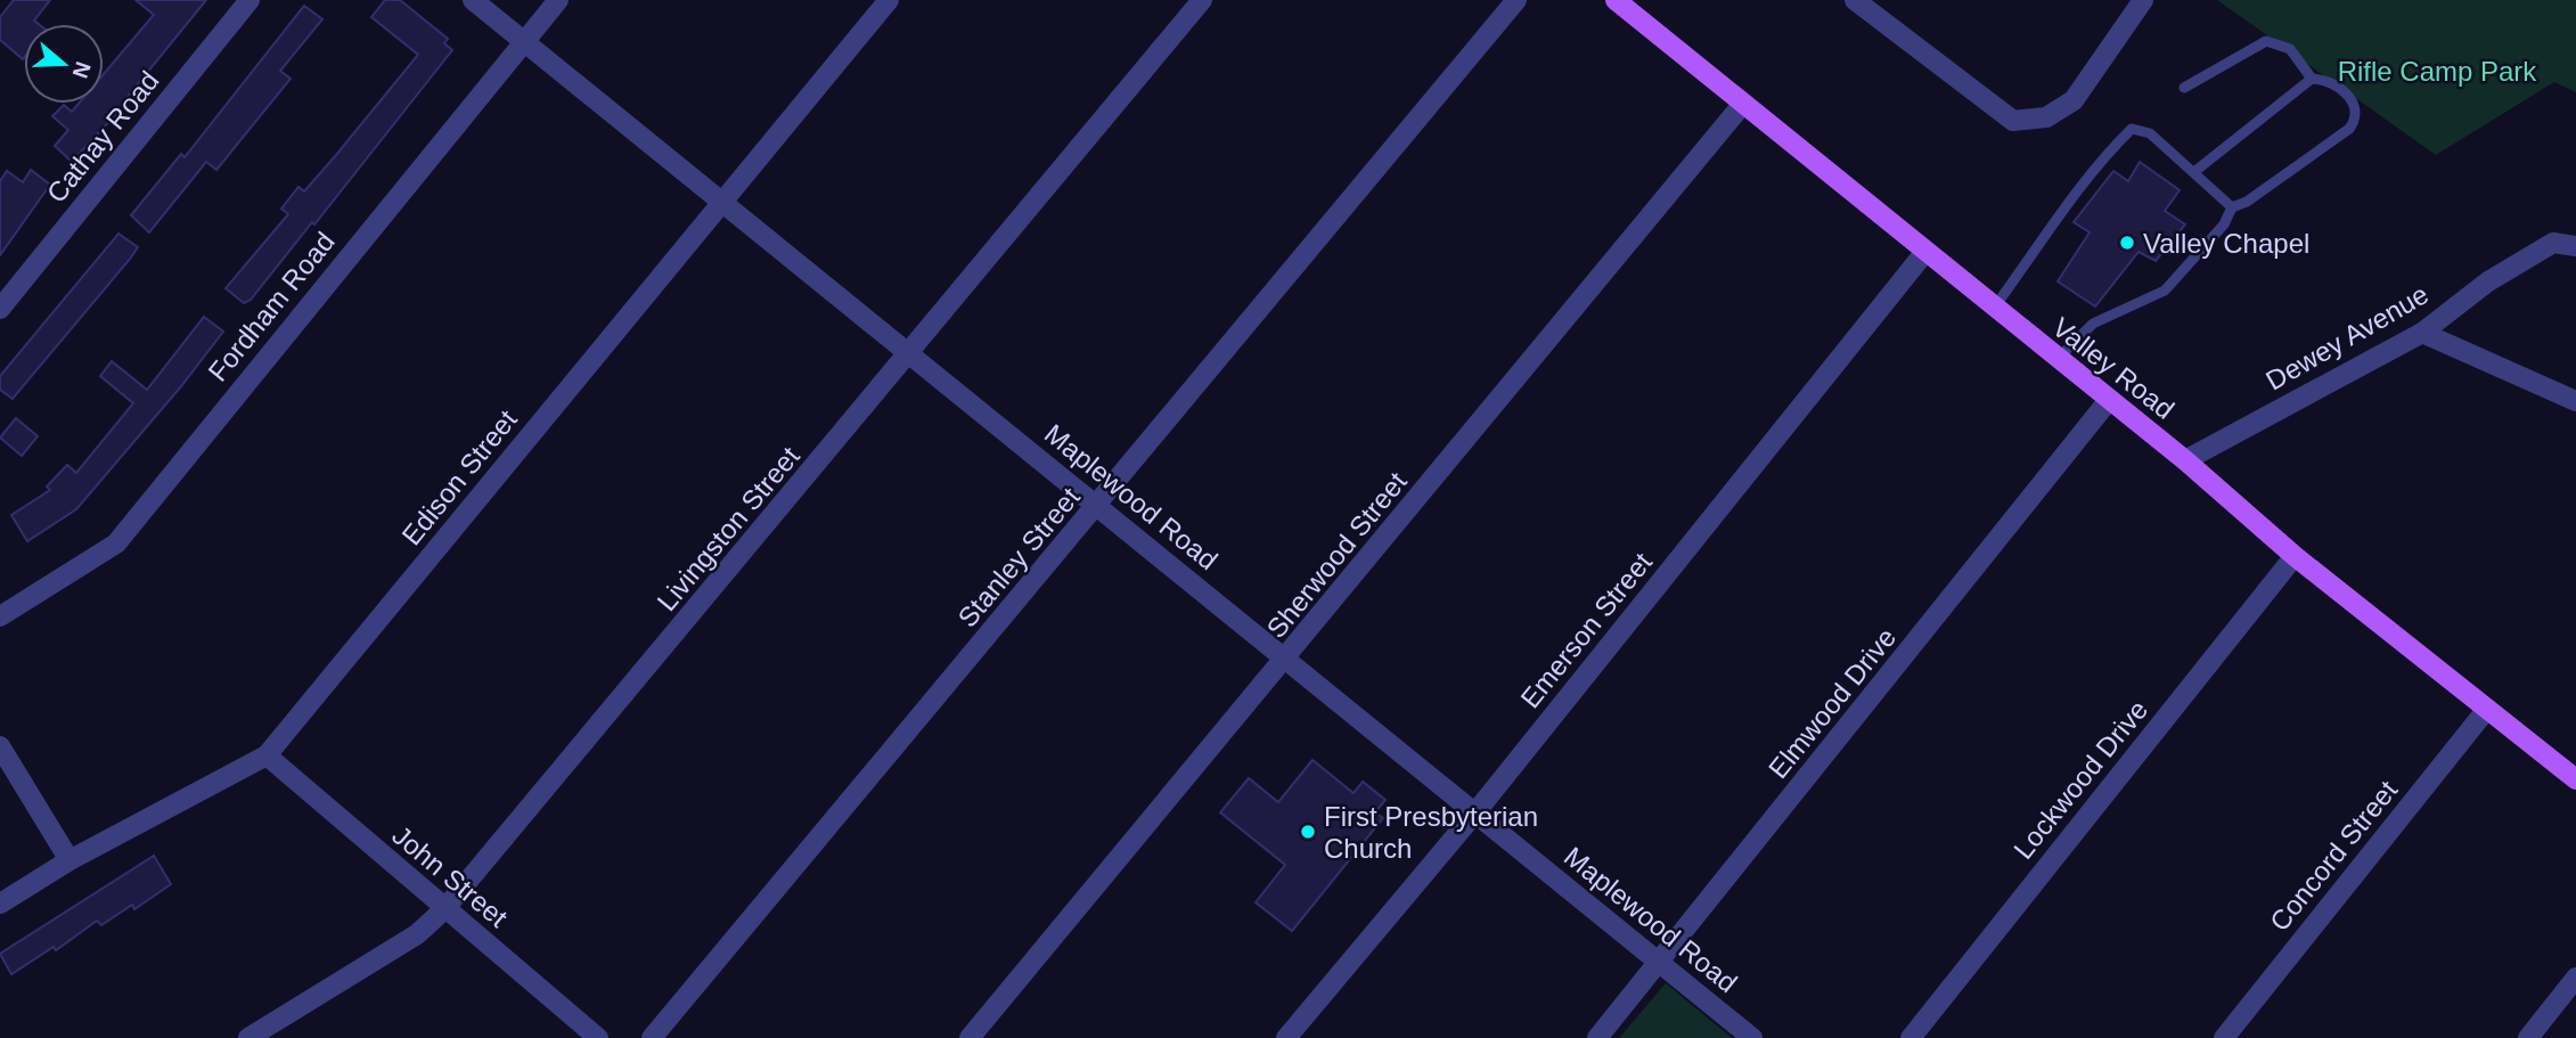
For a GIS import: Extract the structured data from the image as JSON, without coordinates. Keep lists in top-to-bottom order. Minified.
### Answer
{"streets":{"main road":["Valley Road"],"street":["Cathay Road","Fordham Road","Dewey Avenue","Edison Street","Maplewood Road","Livingston Street","Sherwood Street","Stanley Street","Emerson Street","Elmwood Drive","Lockwood Drive","Concord Street","John Street"]},"crossings":[["Fordham Road","Maplewood Road"],["Dewey Avenue","Valley Road"],["Valley Road","Sherwood Street"],["Valley Road","Emerson Street"],["Valley Road","Elmwood Drive"],["Valley Road","Lockwood Drive"],["Valley Road","Concord Street"],["Edison Street","Maplewood Road"],["Edison Street","John Street"],["Maplewood Road","Livingston Street"],["Maplewood Road","Sherwood Street"],["Maplewood Road","Stanley Street"],["Maplewood Road","Emerson Street"],["Maplewood Road","Elmwood Drive"],["Livingston Street","John Street"]],"parks":["Rifle Camp Park"],"places":["Valley Chapel","First Presbyterian Church"],"north":"right"}
